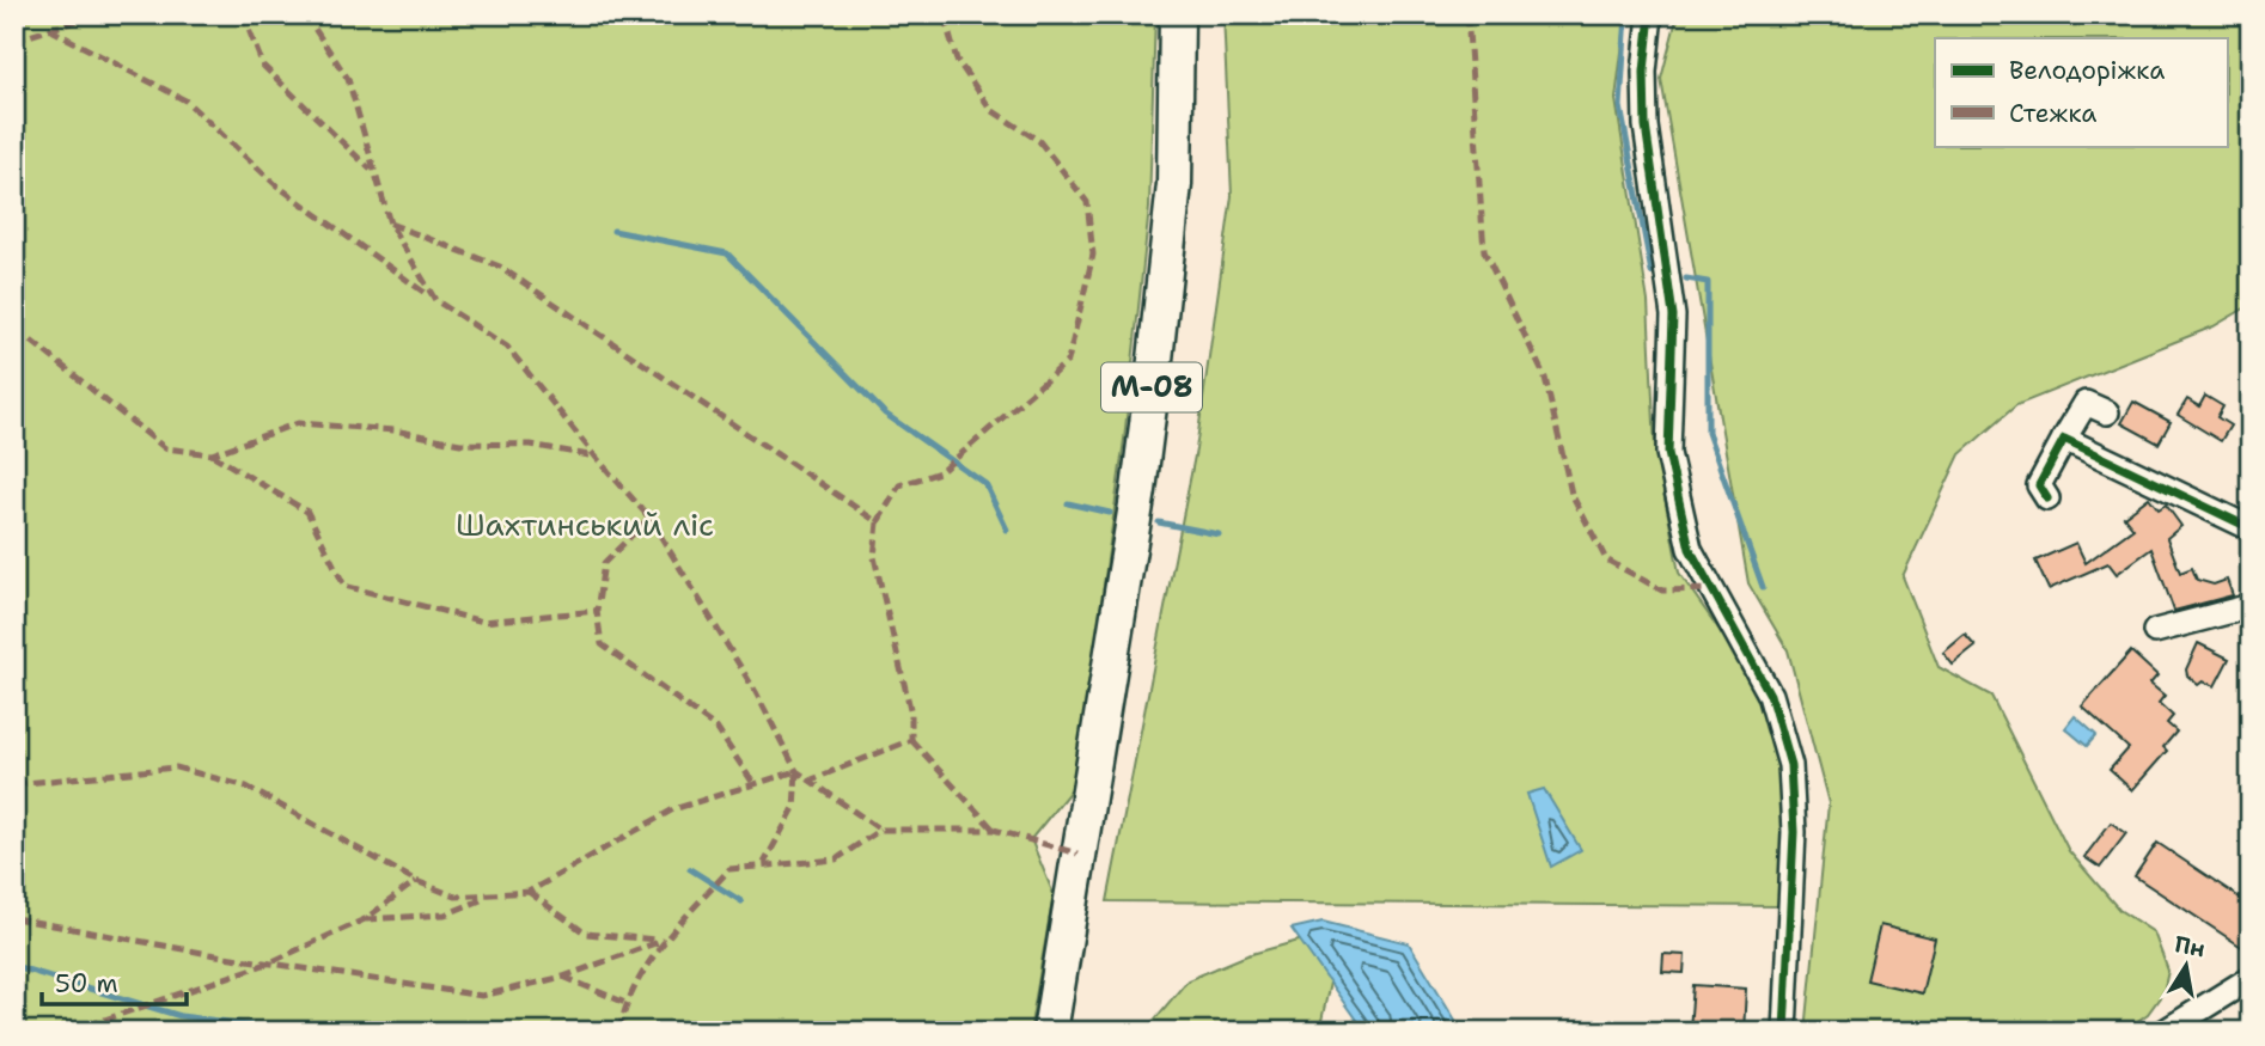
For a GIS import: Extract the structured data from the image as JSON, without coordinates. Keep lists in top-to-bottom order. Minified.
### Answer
{"streets":{"highway":["М-08"]},"parks":["Шахтинський ліс"],"legend":["Велодоріжка","Стежка"],"scale_bar":"50 m","north":"top"}
